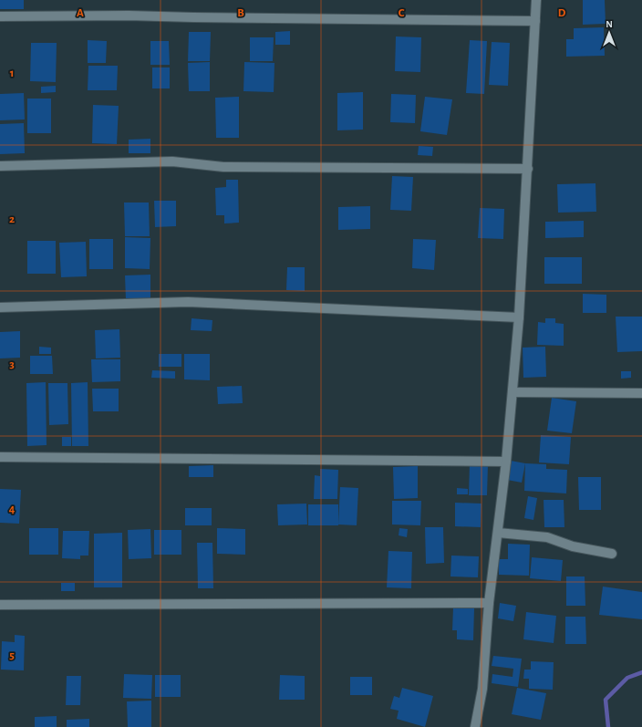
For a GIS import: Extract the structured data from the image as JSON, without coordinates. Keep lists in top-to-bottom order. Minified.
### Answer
{"north":"top","grid":{"columns":["A","B","C","D"],"rows":["1","2","3","4","5"]}}
